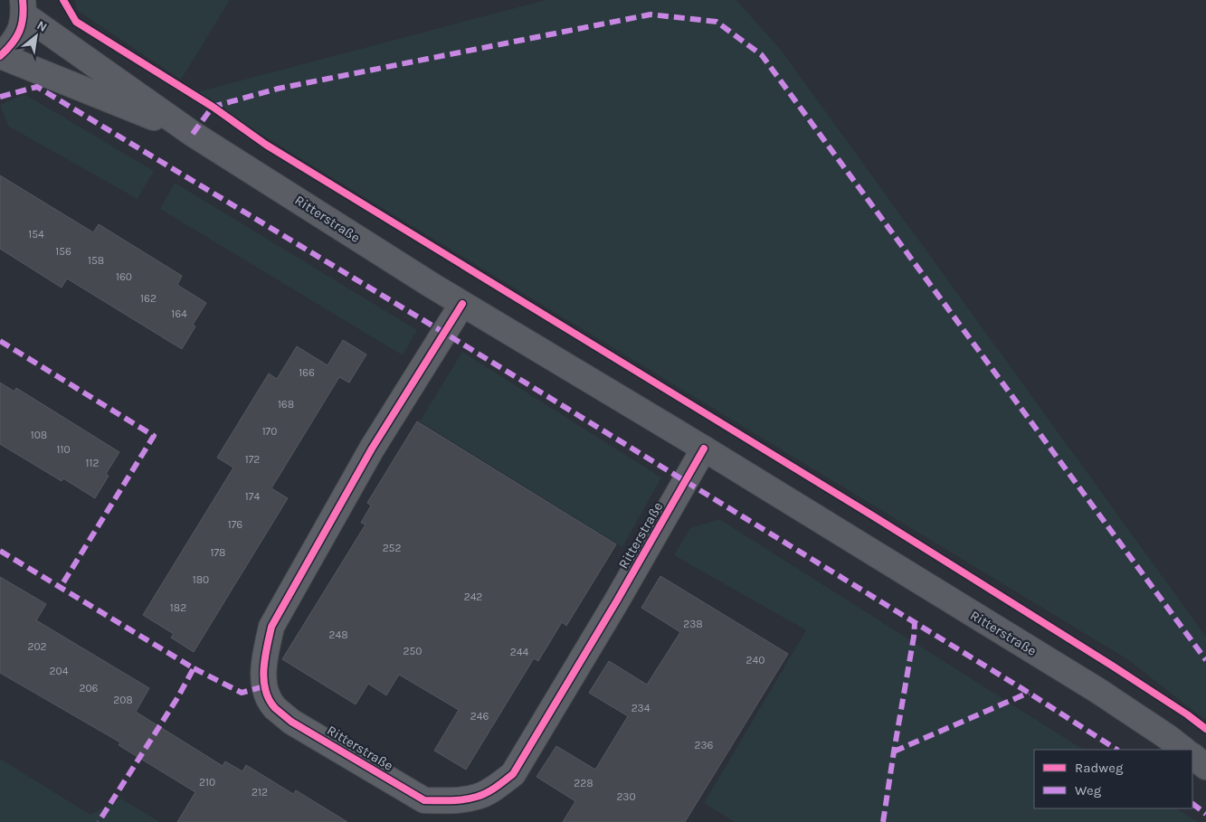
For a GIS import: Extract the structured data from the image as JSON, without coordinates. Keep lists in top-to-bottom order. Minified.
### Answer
{"streets":{"main road":["Ritterstraße"]},"house_numbers":["154","156","158","160","162","164","166","168","170","108","110","172","112","174","176","252","178","180","242","182","238","248","202","250","244","240","204","206","208","234","246","236","210","228","212","230"],"legend":["Radweg","Weg"],"north":"top right"}
